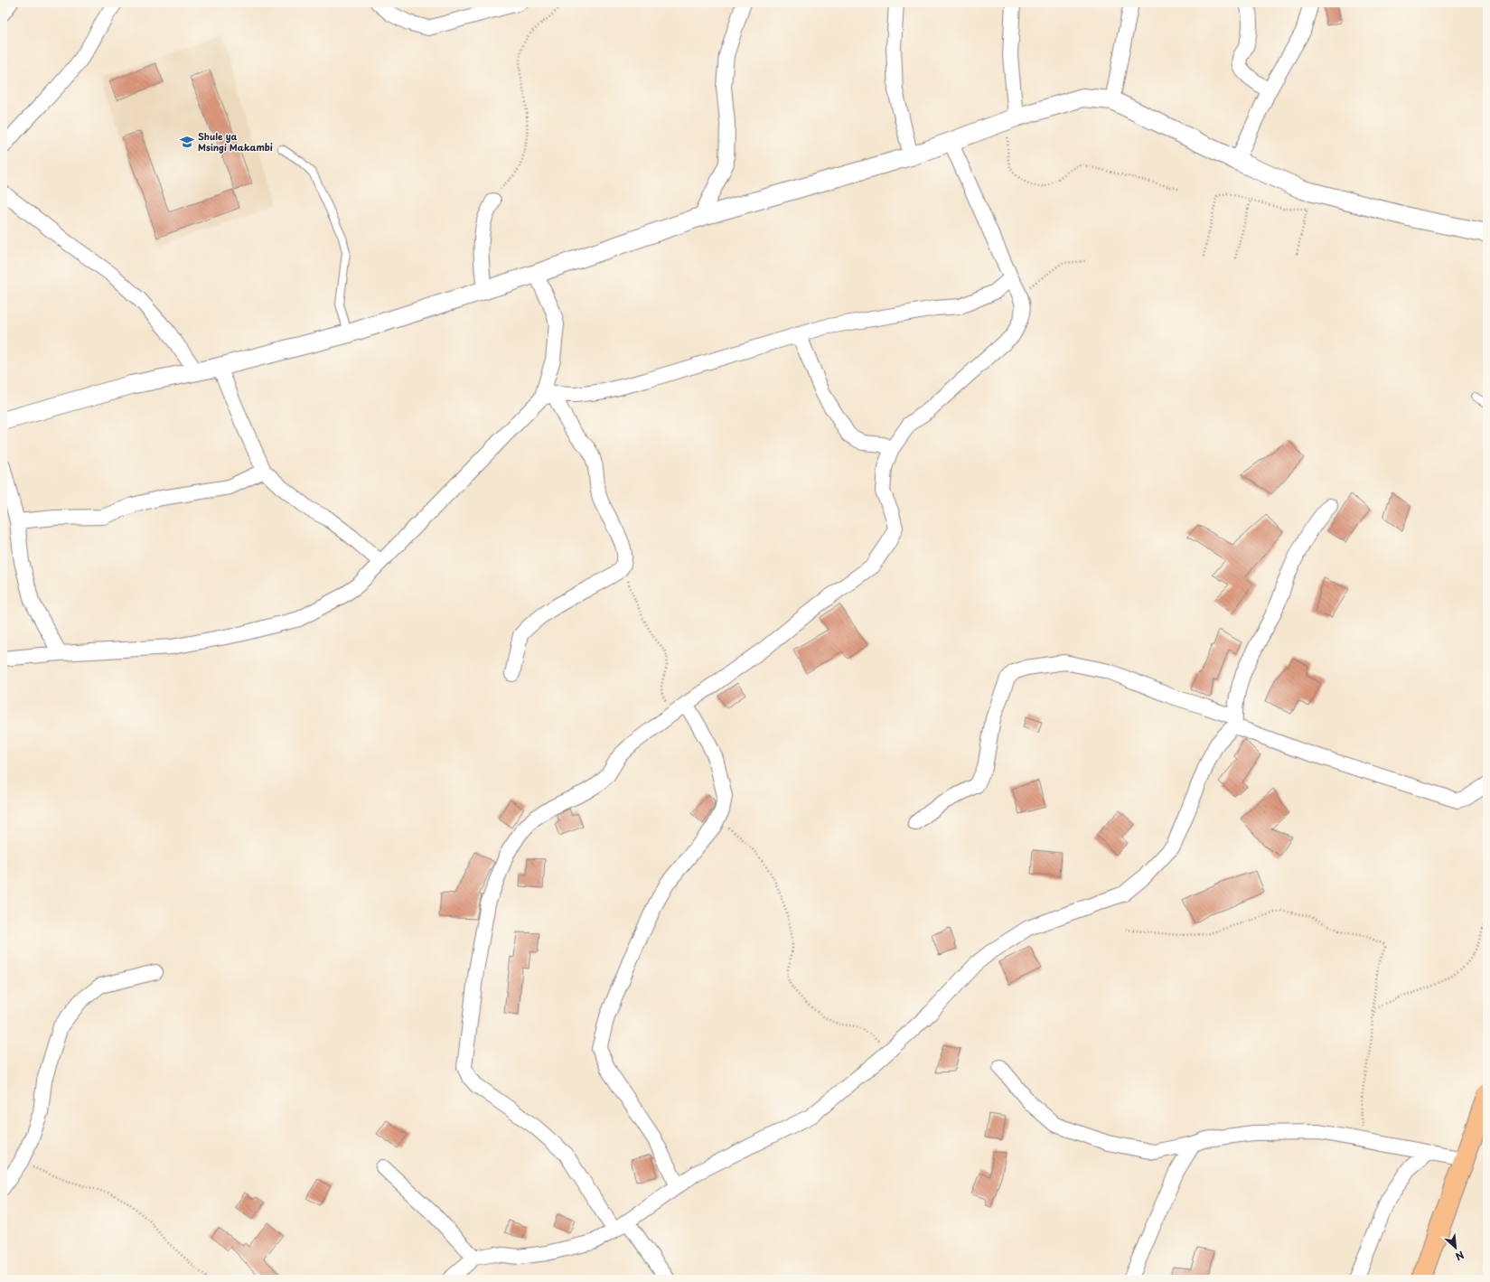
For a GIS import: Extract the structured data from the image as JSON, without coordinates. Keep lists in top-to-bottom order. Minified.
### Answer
{"places":{"school or university":["Shule ya Msingi Makambi"]},"north":"bottom right"}
